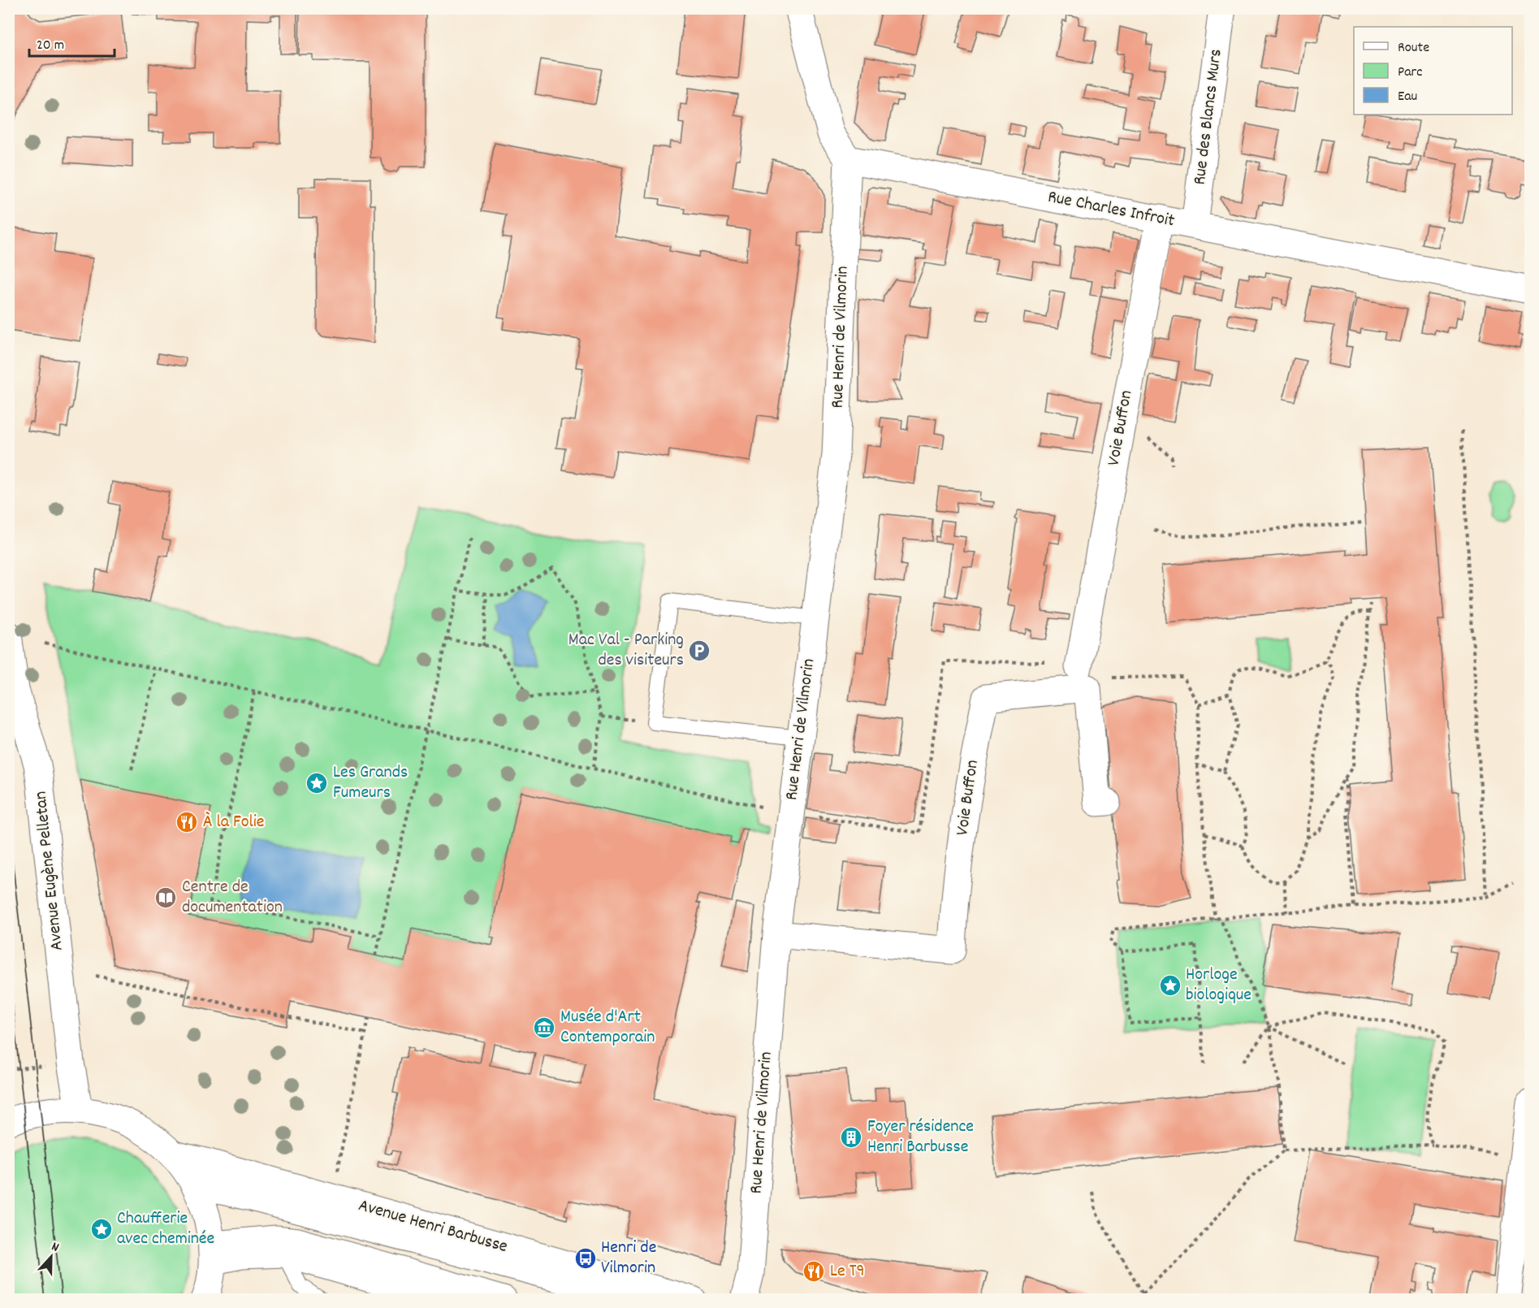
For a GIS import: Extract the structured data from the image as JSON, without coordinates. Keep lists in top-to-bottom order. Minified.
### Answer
{"streets":{"street":["Rue des Blancs Murs","Rue Charles Infroit","Rue Henri de Vilmorin","Voie Buffon","Avenue Eugène Pelletan","Avenue Henri Barbusse"]},"crossings":[["Rue des Blancs Murs","Rue Charles Infroit"],["Rue Charles Infroit","Rue Henri de Vilmorin"],["Rue Charles Infroit","Voie Buffon"],["Rue Henri de Vilmorin","Voie Buffon"]],"places":{"parking":["Mac Val - Parking des visiteurs"],"place":["Les Grands Fumeurs","Horloge biologique","Chaufferie avec cheminée"],"restaurant":["À la Folie","Le T9"],"library":["Centre de documentation"],"museum":["Musée d'Art Contemporain"],"building":["Foyer résidence Henri Barbusse"],"bus stop":["Henri de Vilmorin"]},"legend":["Route","Parc","Eau"],"scale_bar":"20 m","north":"top"}
